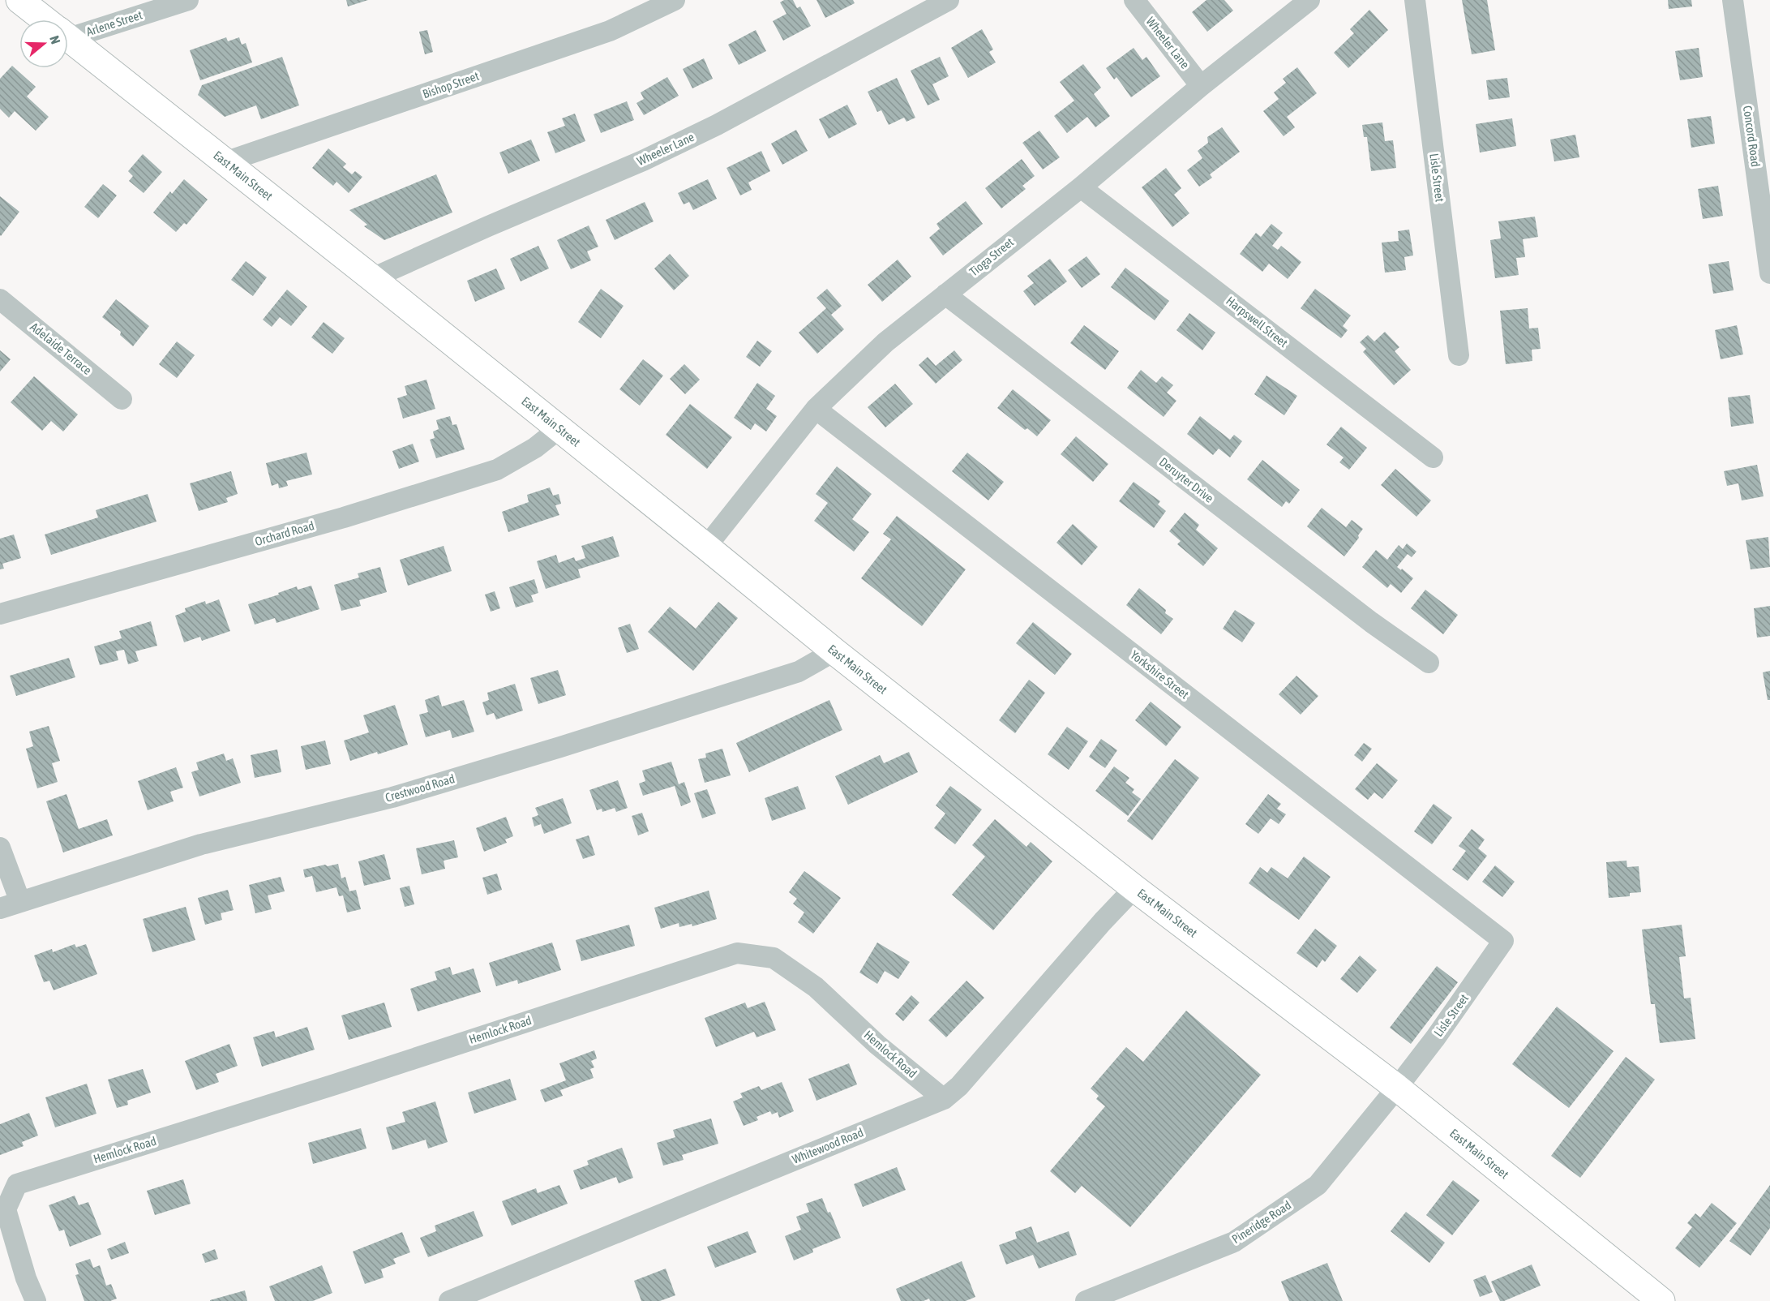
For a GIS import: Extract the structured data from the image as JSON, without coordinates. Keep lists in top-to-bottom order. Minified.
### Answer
{"streets":{"highway":["East Main Street"],"street":["Arlene Street","Wheeler Lane","Bishop Street","Concord Road","Lisle Street","Tioga Street","Harpswell Street","Adelaide Terrace","Deruyter Drive","Orchard Road","Yorkshire Street","Crestwood Road","Hemlock Road","Whitewood Road","Pineridge Road"]},"crossings":[["Wheeler Lane","East Main Street"],["Wheeler Lane","Tioga Street"],["Bishop Street","East Main Street"],["East Main Street","Lisle Street"],["East Main Street","Tioga Street"],["East Main Street","Orchard Road"],["East Main Street","Crestwood Road"],["East Main Street","Whitewood Road"],["East Main Street","Pineridge Road"],["Lisle Street","Yorkshire Street"],["Lisle Street","Pineridge Road"],["Tioga Street","Harpswell Street"],["Tioga Street","Deruyter Drive"],["Tioga Street","Yorkshire Street"],["Hemlock Road","Whitewood Road"]],"north":"right"}
